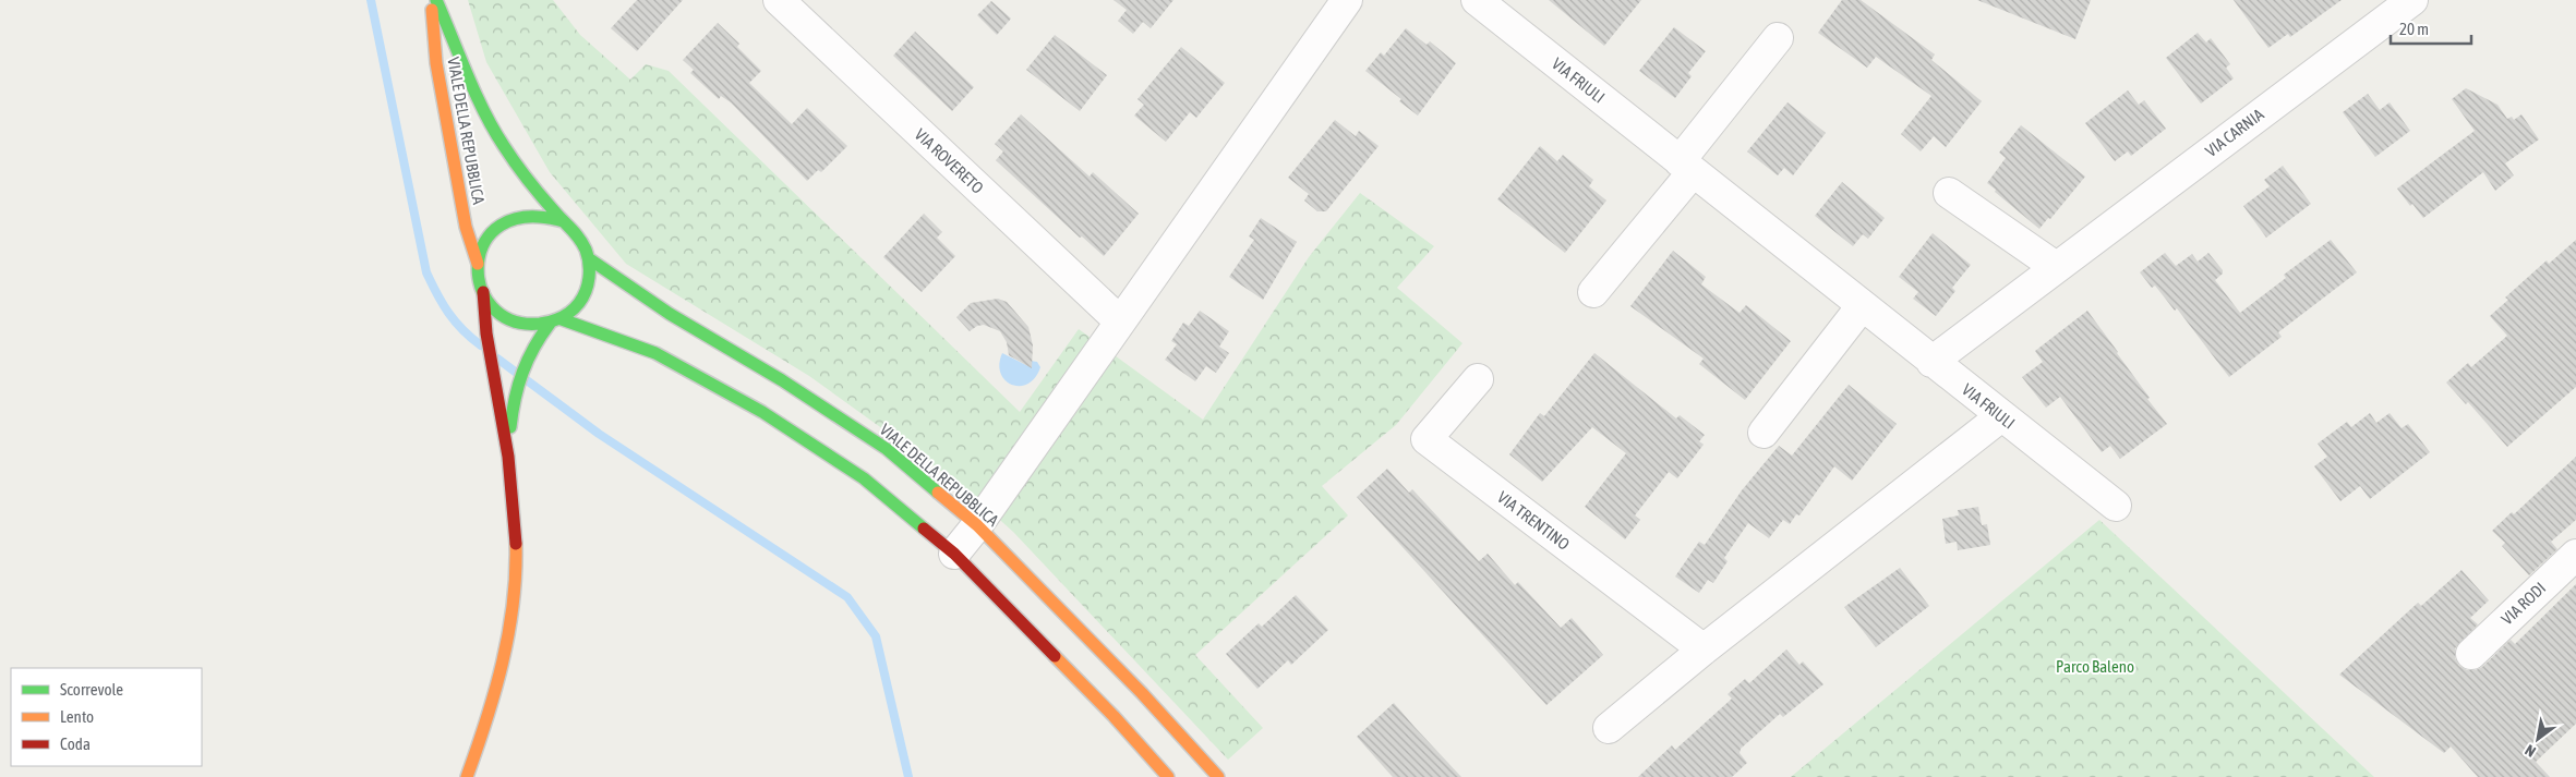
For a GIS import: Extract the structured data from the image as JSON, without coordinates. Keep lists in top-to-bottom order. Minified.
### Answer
{"streets":{"street":["VIA FRIULI","VIALE DELLA REPUBBLICA","VIA CARNIA","VIA ROVERETO","VIA TRENTINO","VIA RODI"]},"crossings":[["VIA FRIULI","VIA CARNIA"]],"parks":["Parco Baleno"],"legend":["Scorrevole","Lento","Coda"],"scale_bar":"20 m","north":"bottom left"}
